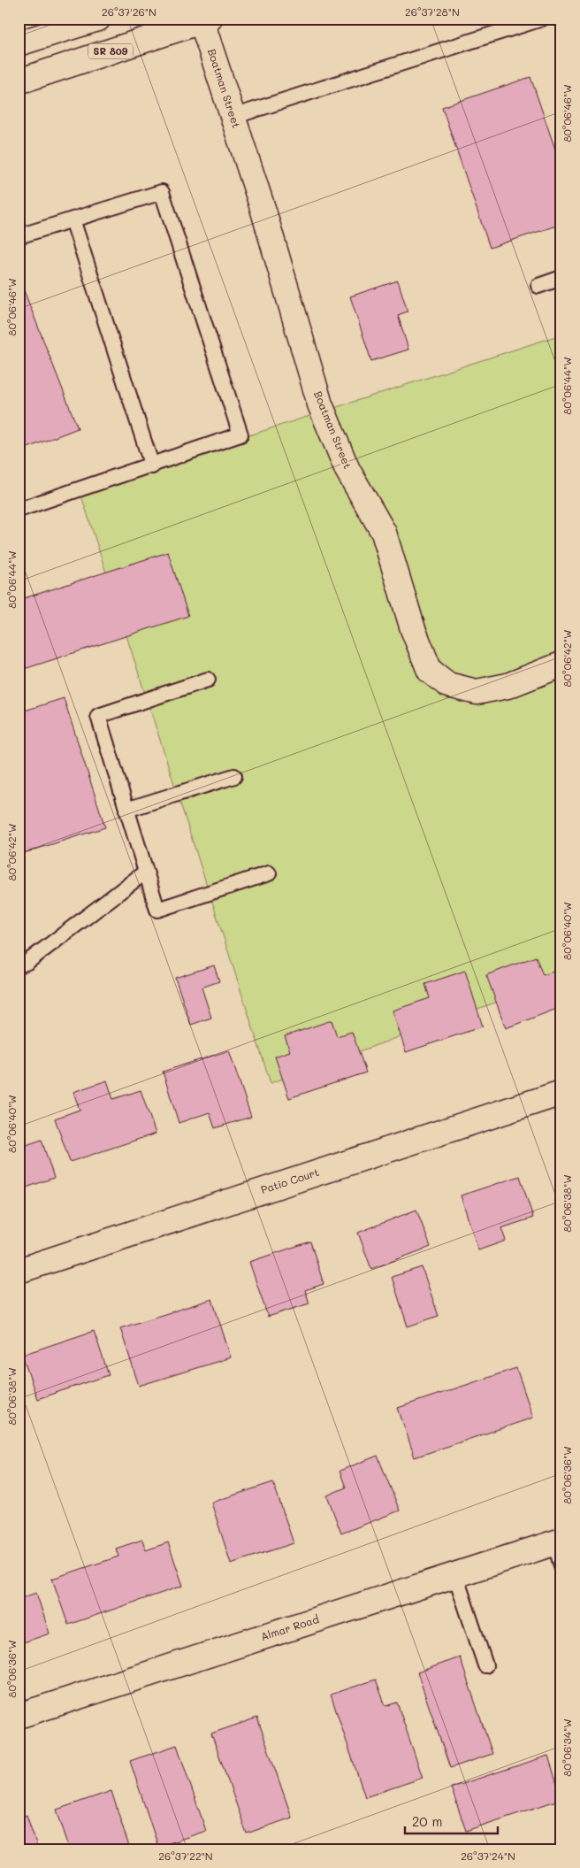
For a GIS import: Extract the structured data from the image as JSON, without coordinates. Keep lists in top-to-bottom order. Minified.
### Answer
{"streets":{"street":["SR 809","Boatman Street","Patio Court","Almar Road"]},"crossings":[["SR 809","Boatman Street"]],"scale_bar":"20 m","coordinates":["26°37'26\"N","26°37'28\"N","80°06'46\"W","80°06'44\"W","80°06'42\"W","80°06'40\"W","80°06'38\"W","80°06'36\"W","80°06'34\"W","26°37'22\"N","26°37'24\"N"]}
